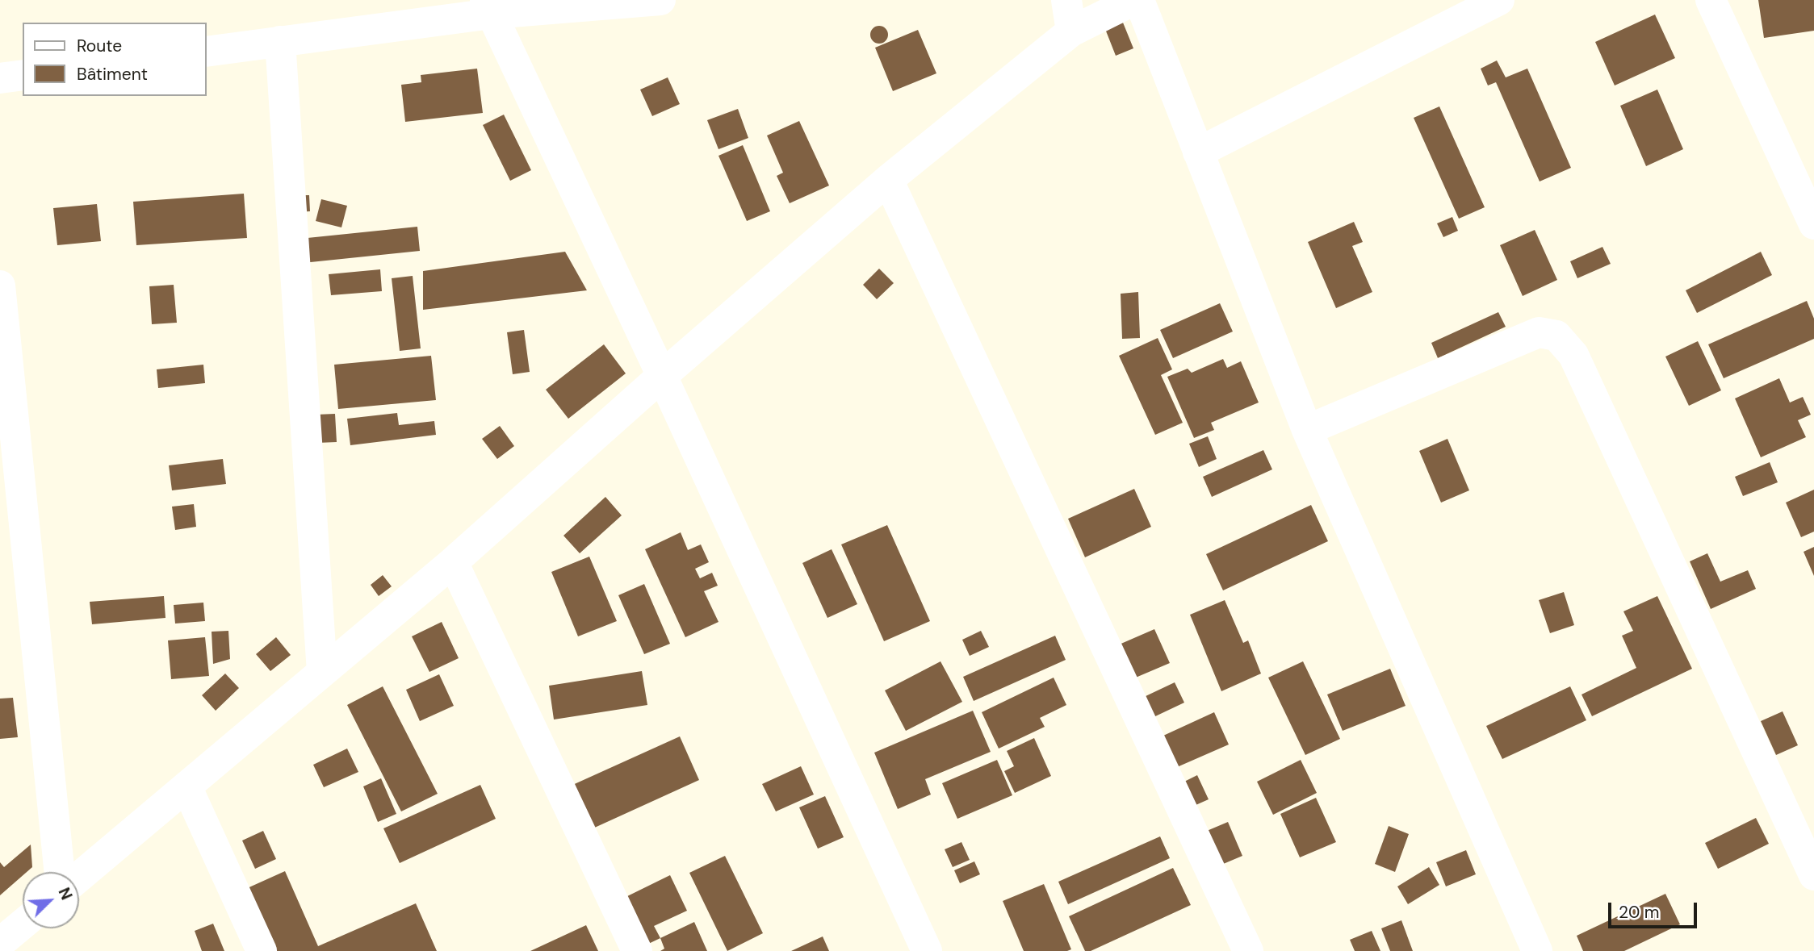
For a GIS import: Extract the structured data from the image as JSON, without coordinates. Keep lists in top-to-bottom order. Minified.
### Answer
{"legend":["Route","Bâtiment"],"scale_bar":"20 m","north":"top right"}
